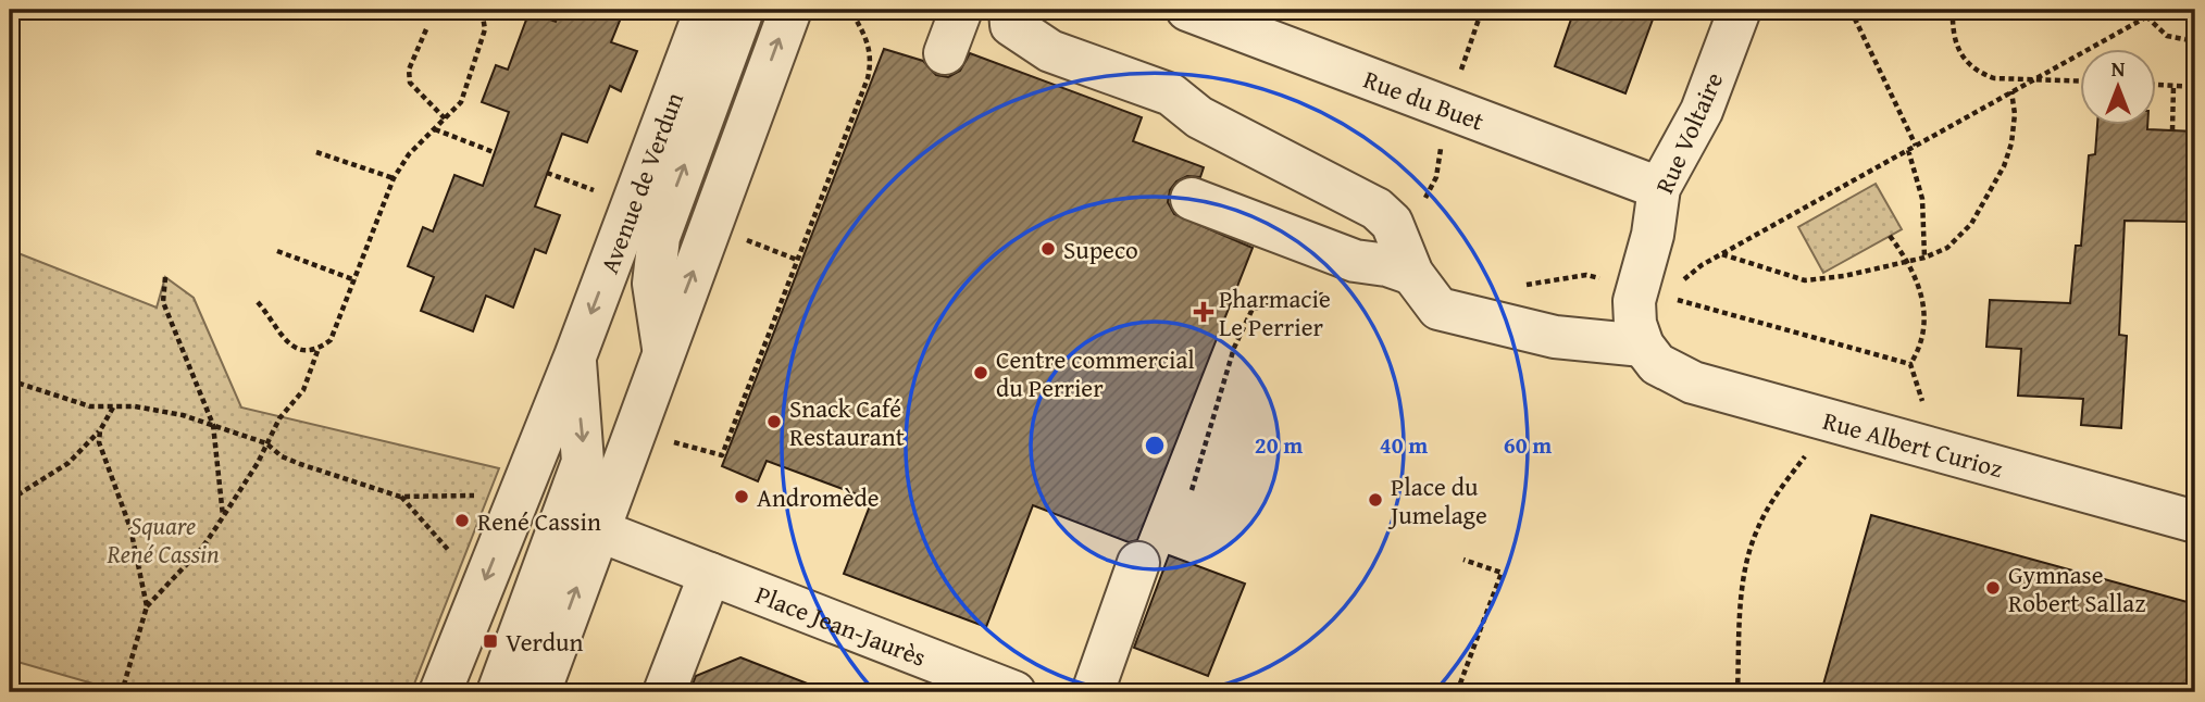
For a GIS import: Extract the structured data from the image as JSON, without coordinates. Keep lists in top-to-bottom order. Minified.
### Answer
{"streets":{"street":["Rue du Buet","Rue Voltaire","Avenue de Verdun","Rue Albert Curioz","Place Jean-Jaurès"]},"crossings":[["Rue du Buet","Rue Voltaire"],["Rue Voltaire","Rue Albert Curioz"],["Avenue de Verdun","Place Jean-Jaurès"]],"parks":["Square René Cassin"],"places":{"other":["Supeco","Centre commercial du Perrier","Snack Café Restaurant","Andromède","Place du Jumelage","René Cassin","Gymnase Robert Sallaz"],"health":["Pharmacie Le Perrier"],"transit":["Verdun"]},"north":"top","rings":["20 m","40 m","60 m"]}
